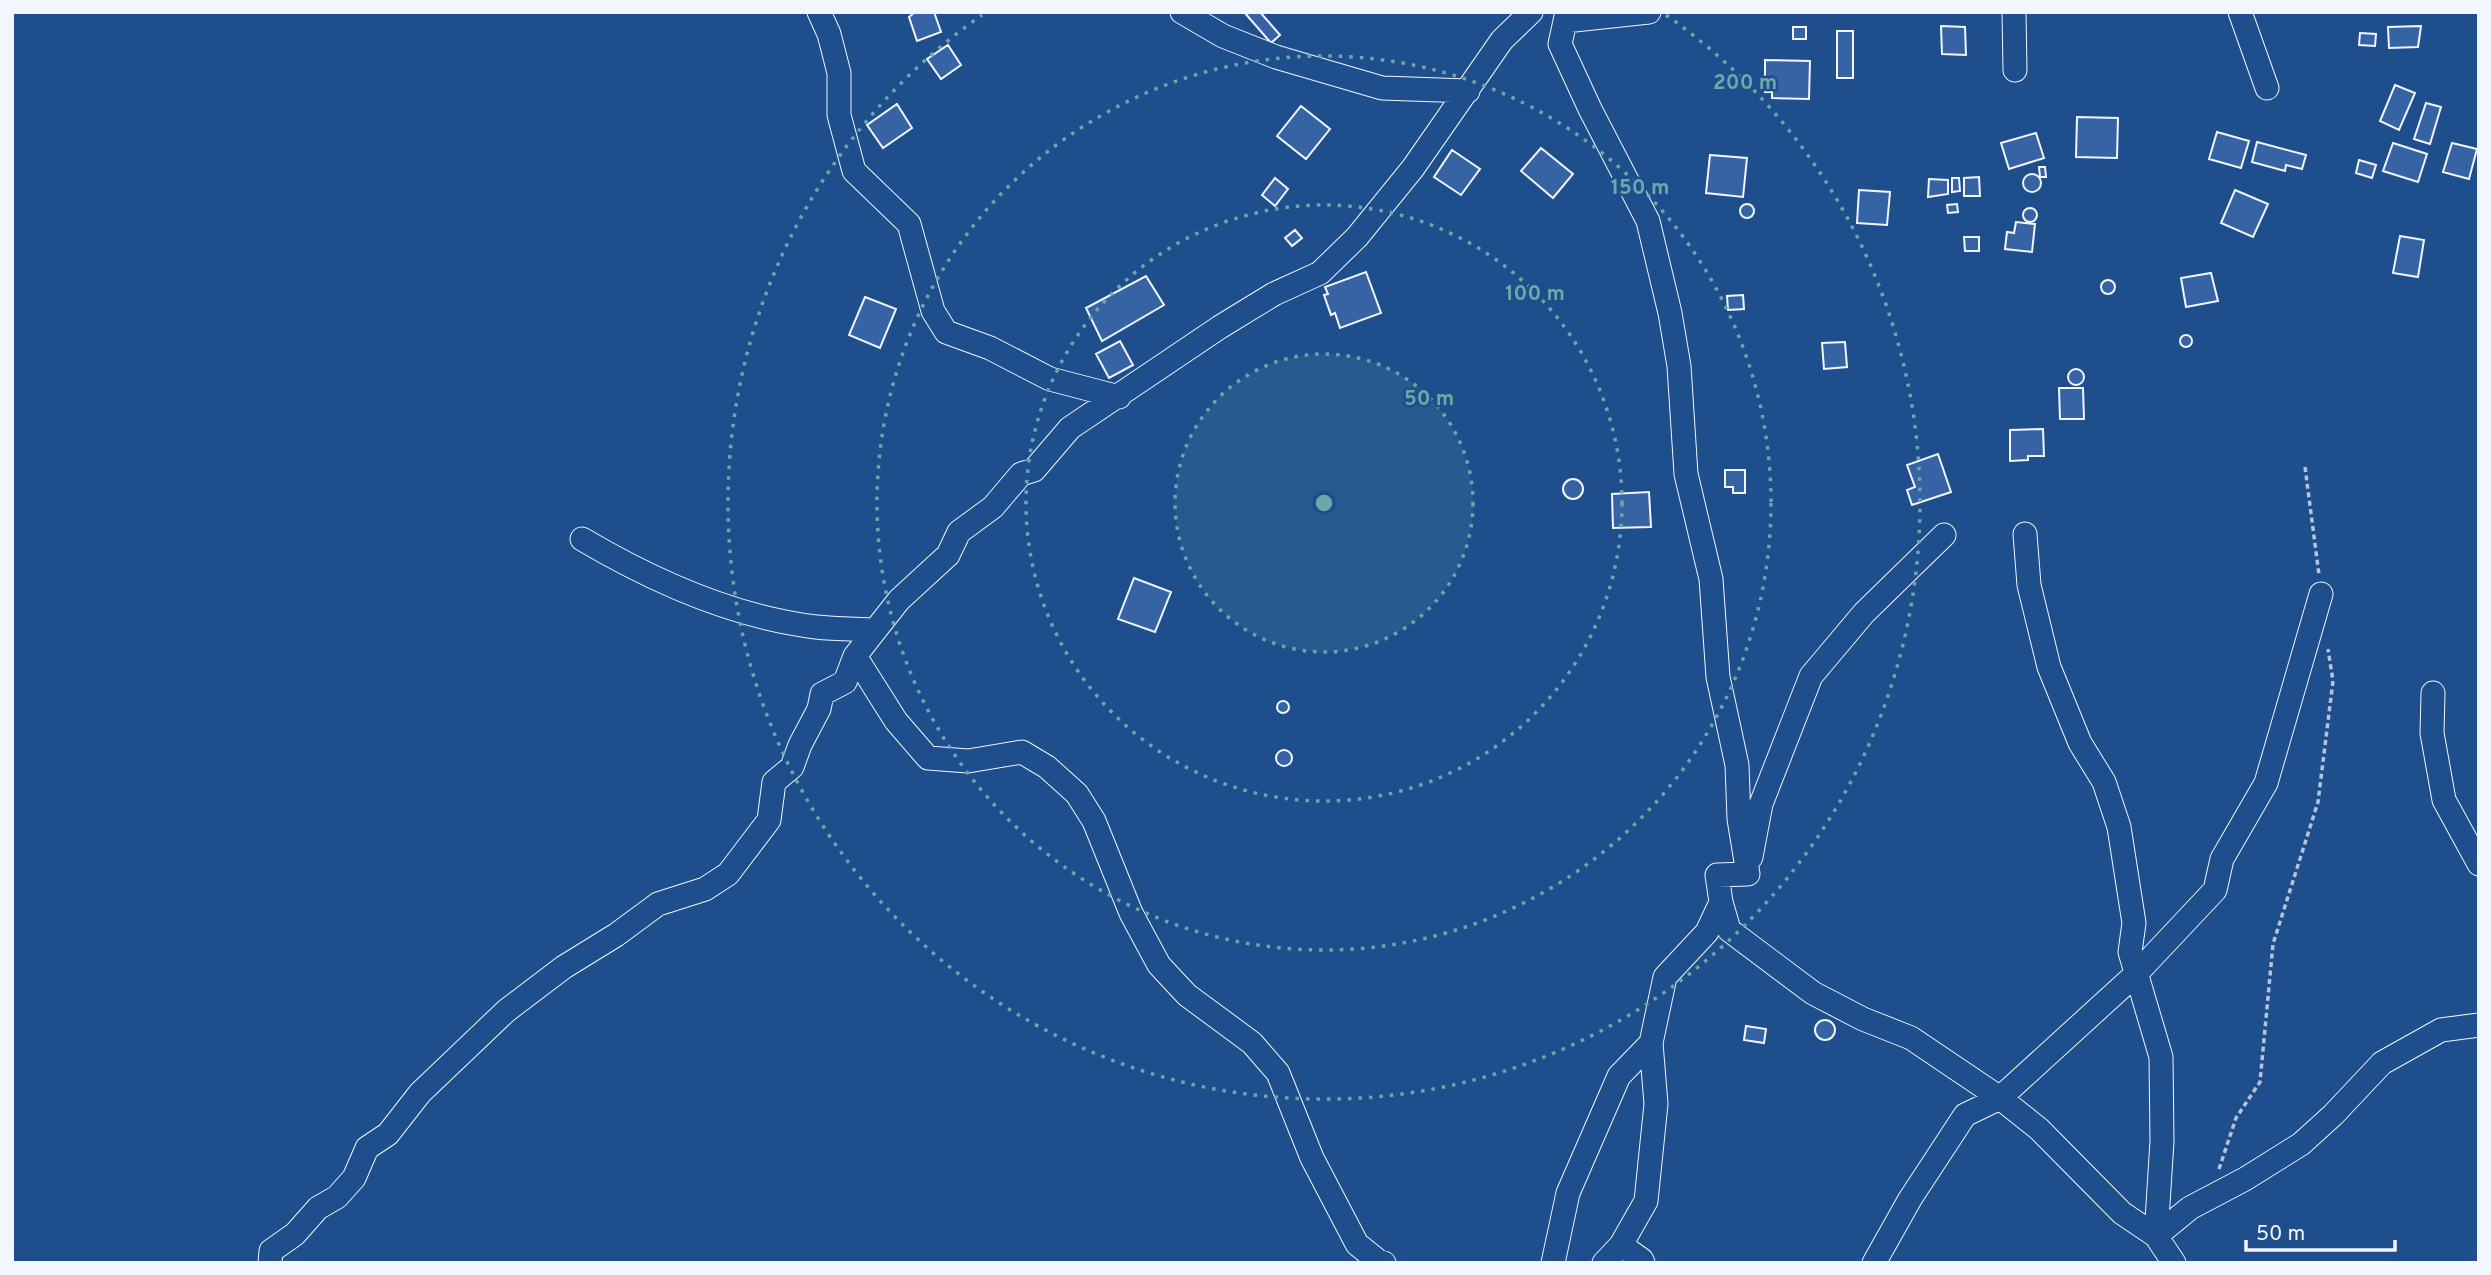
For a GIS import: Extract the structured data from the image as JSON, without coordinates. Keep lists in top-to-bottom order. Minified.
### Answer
{"scale_bar":"50 m","rings":["200 m","150 m","100 m","50 m"]}
